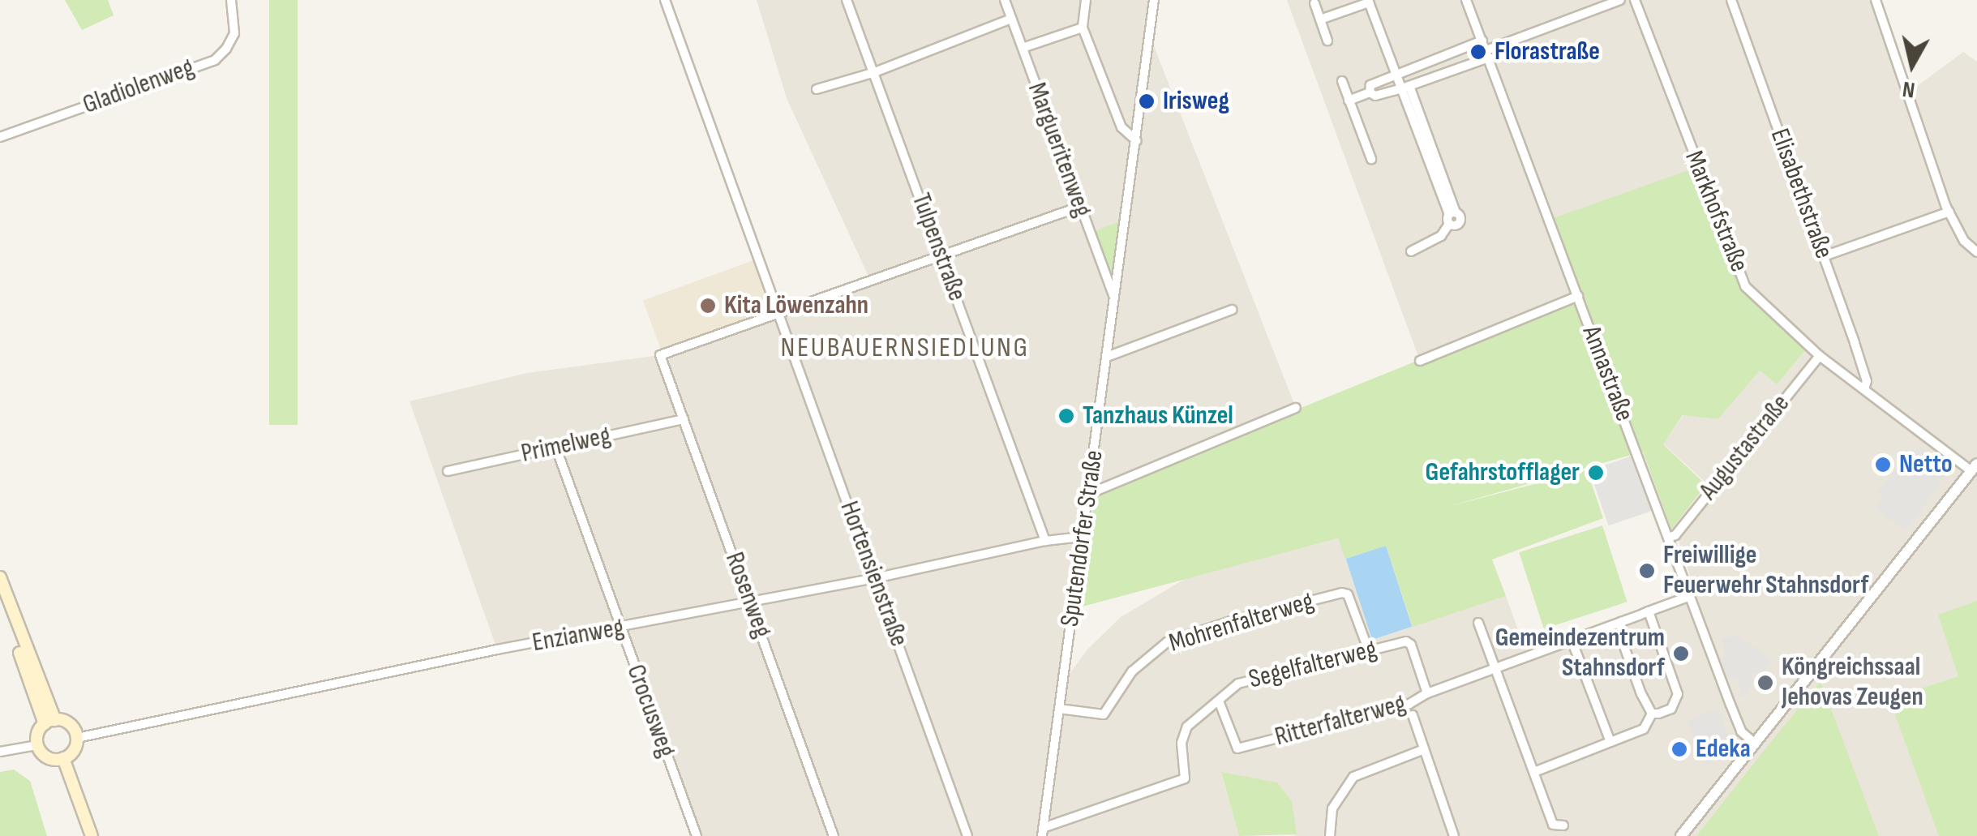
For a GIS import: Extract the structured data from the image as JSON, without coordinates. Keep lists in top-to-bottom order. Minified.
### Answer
{"streets":{"street":["Gladiolenweg","Margueritenweg","Elisabethstraße","Markhofstraße","Tulpenstraße","Annastraße","Primelweg","Augustastraße","Sputendorfer Straße","Hortensienstraße","Rosenweg","Mohrenfalterweg","Enzianweg","Segelfalterweg","Crocusweg","Ritterfalterweg"]},"crossings":[["Margueritenweg","Sputendorfer Straße"],["Elisabethstraße","Markhofstraße"],["Markhofstraße","Augustastraße"],["Tulpenstraße","Enzianweg"],["Annastraße","Augustastraße"],["Annastraße","Ritterfalterweg"],["Primelweg","Rosenweg"],["Primelweg","Crocusweg"],["Sputendorfer Straße","Mohrenfalterweg"],["Sputendorfer Straße","Enzianweg"],["Sputendorfer Straße","Segelfalterweg"],["Hortensienstraße","Rosenweg"],["Hortensienstraße","Enzianweg"],["Rosenweg","Enzianweg"],["Mohrenfalterweg","Segelfalterweg"],["Enzianweg","Crocusweg"],["Segelfalterweg","Ritterfalterweg"]],"districts":["NEUBAUERNSIEDLUNG"],"places":["Florastraße","Irisweg","Kita Löwenzahn","Tanzhaus Künzel","Netto","Gefahrstofflager","Freiwillige Feuerwehr Stahnsdorf","Gemeindezentrum Stahnsdorf","Köngreichssaal Jehovas Zeugen","Edeka"],"north":"bottom"}
